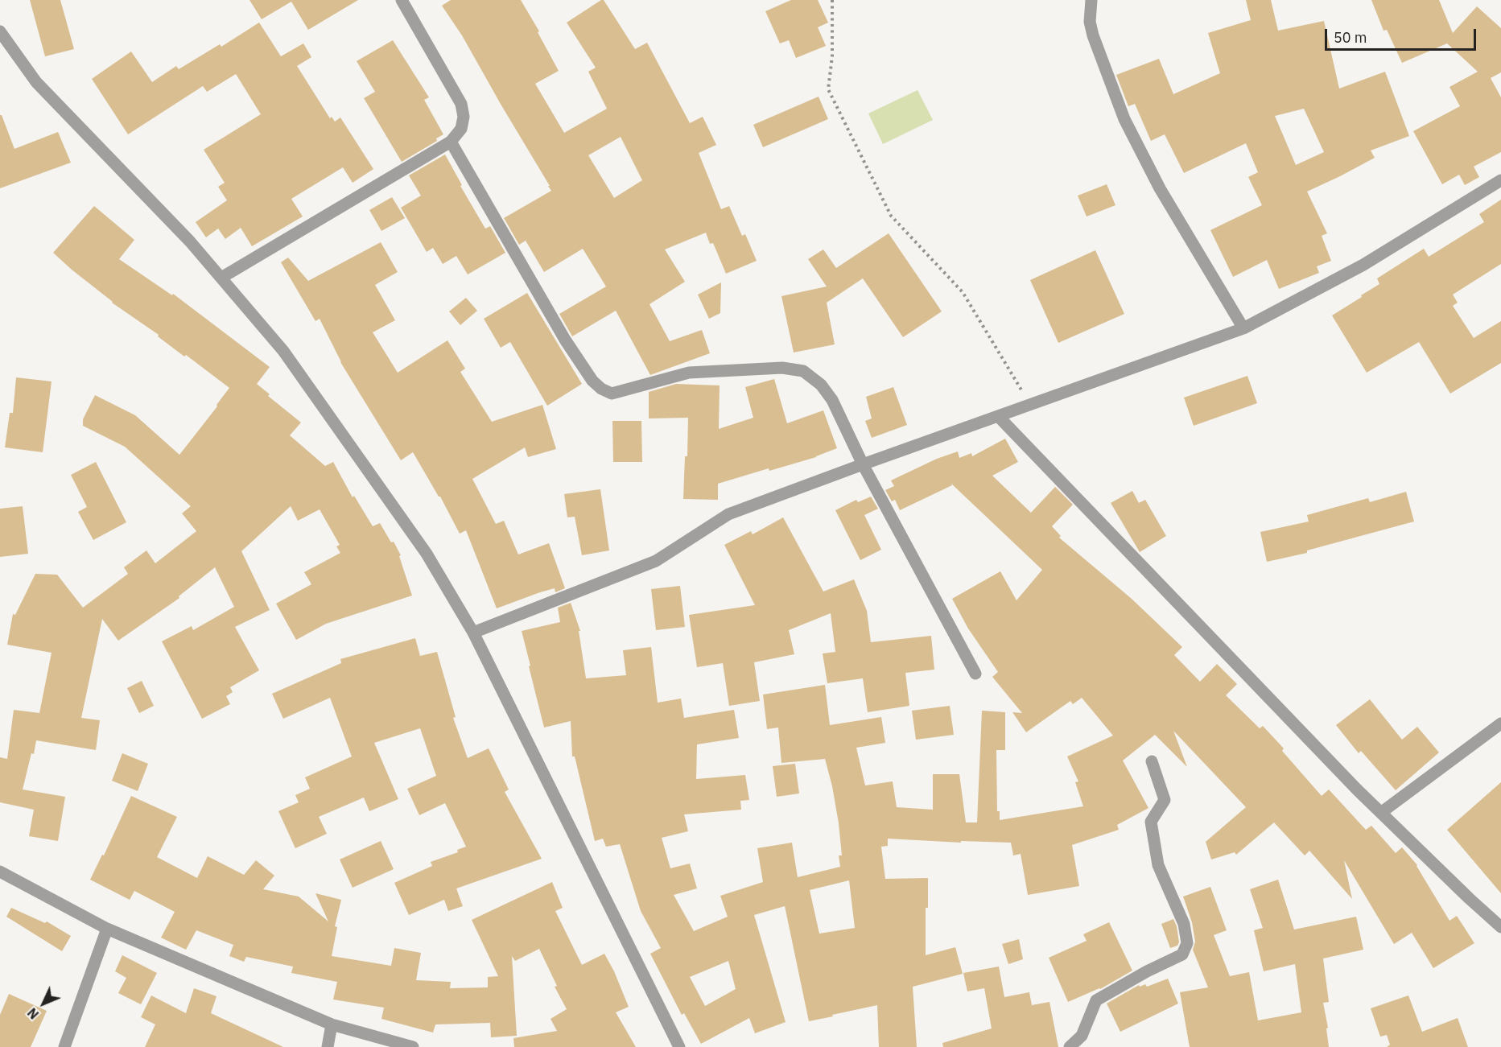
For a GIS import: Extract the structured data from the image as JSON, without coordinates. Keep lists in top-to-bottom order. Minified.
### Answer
{"scale_bar":"50 m","north":"bottom left"}
